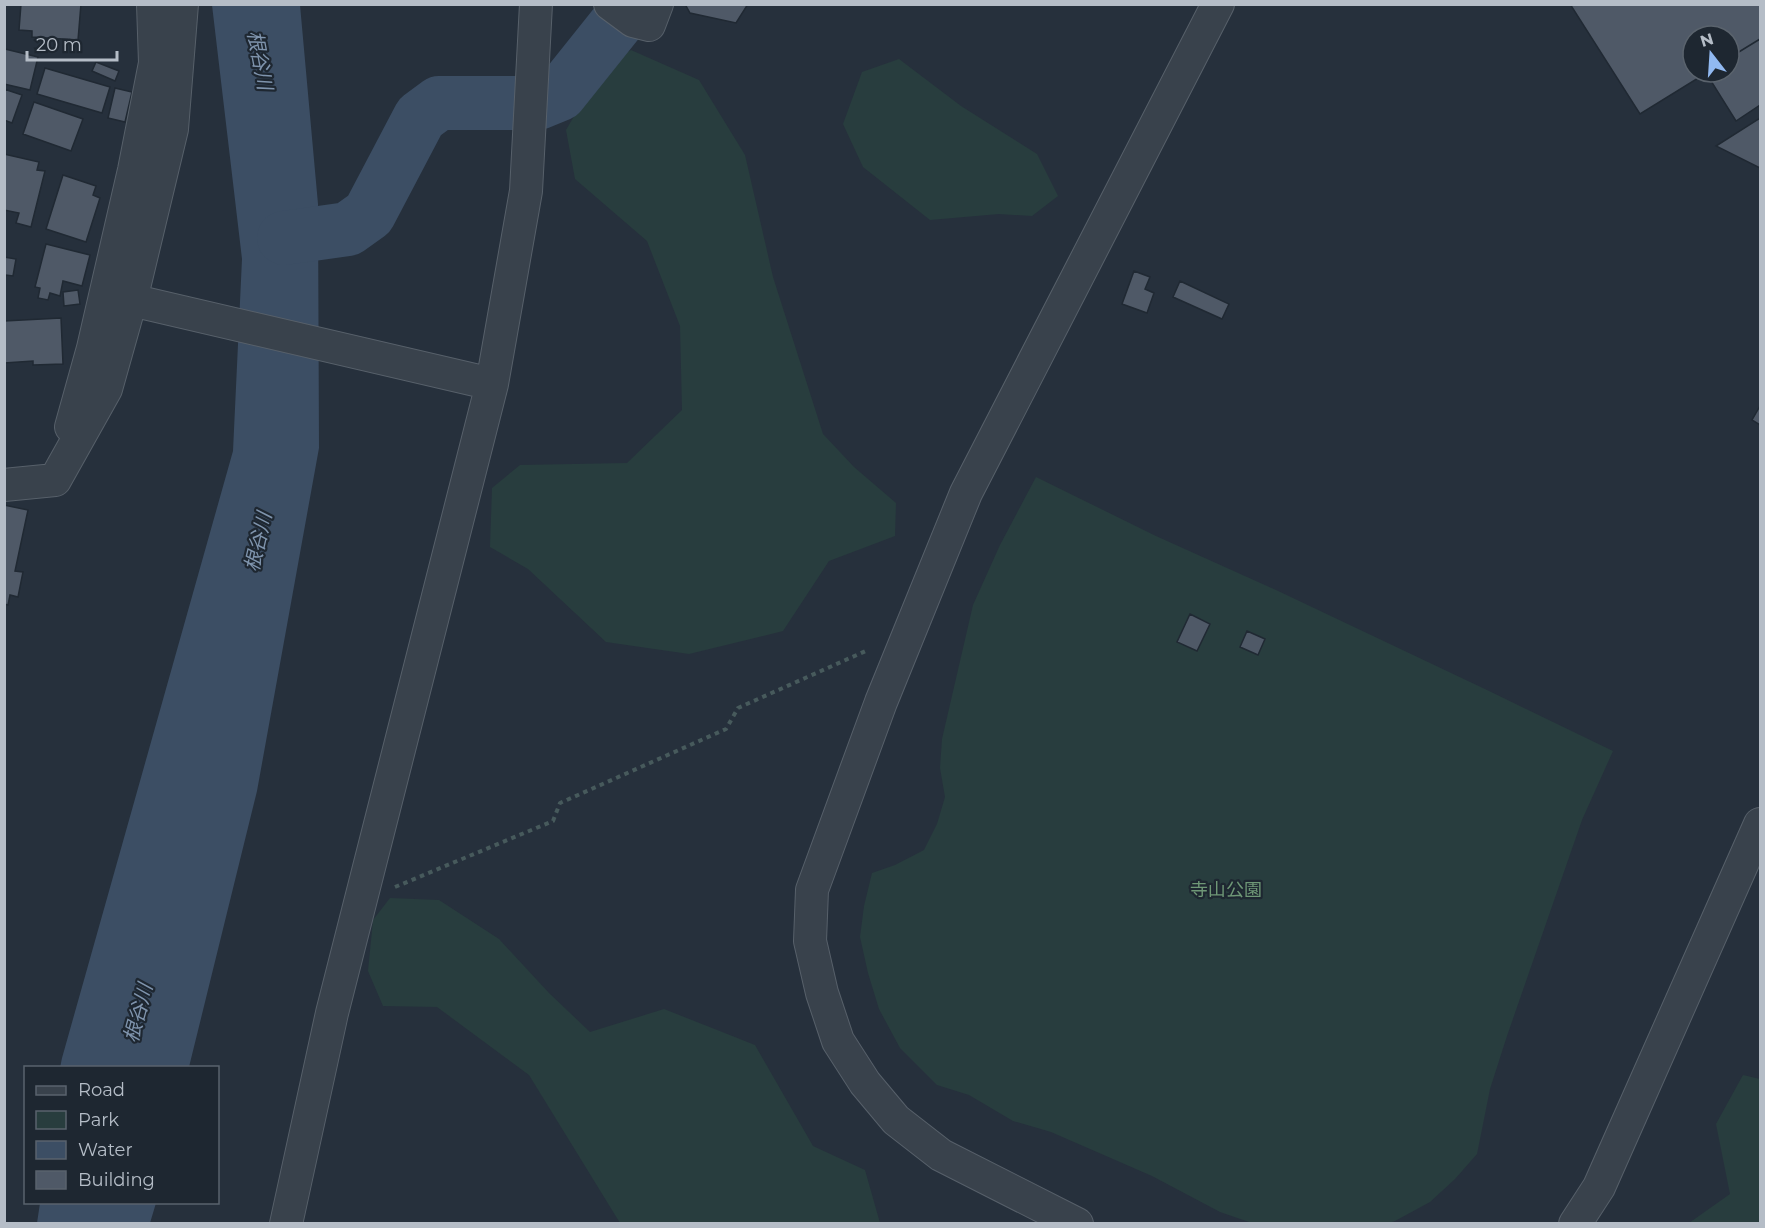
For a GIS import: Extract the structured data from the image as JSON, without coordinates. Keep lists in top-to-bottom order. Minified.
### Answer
{"water":["根谷川"],"parks":["寺山公園"],"legend":["Road","Park","Water","Building"],"scale_bar":"20 m","north":"top"}
